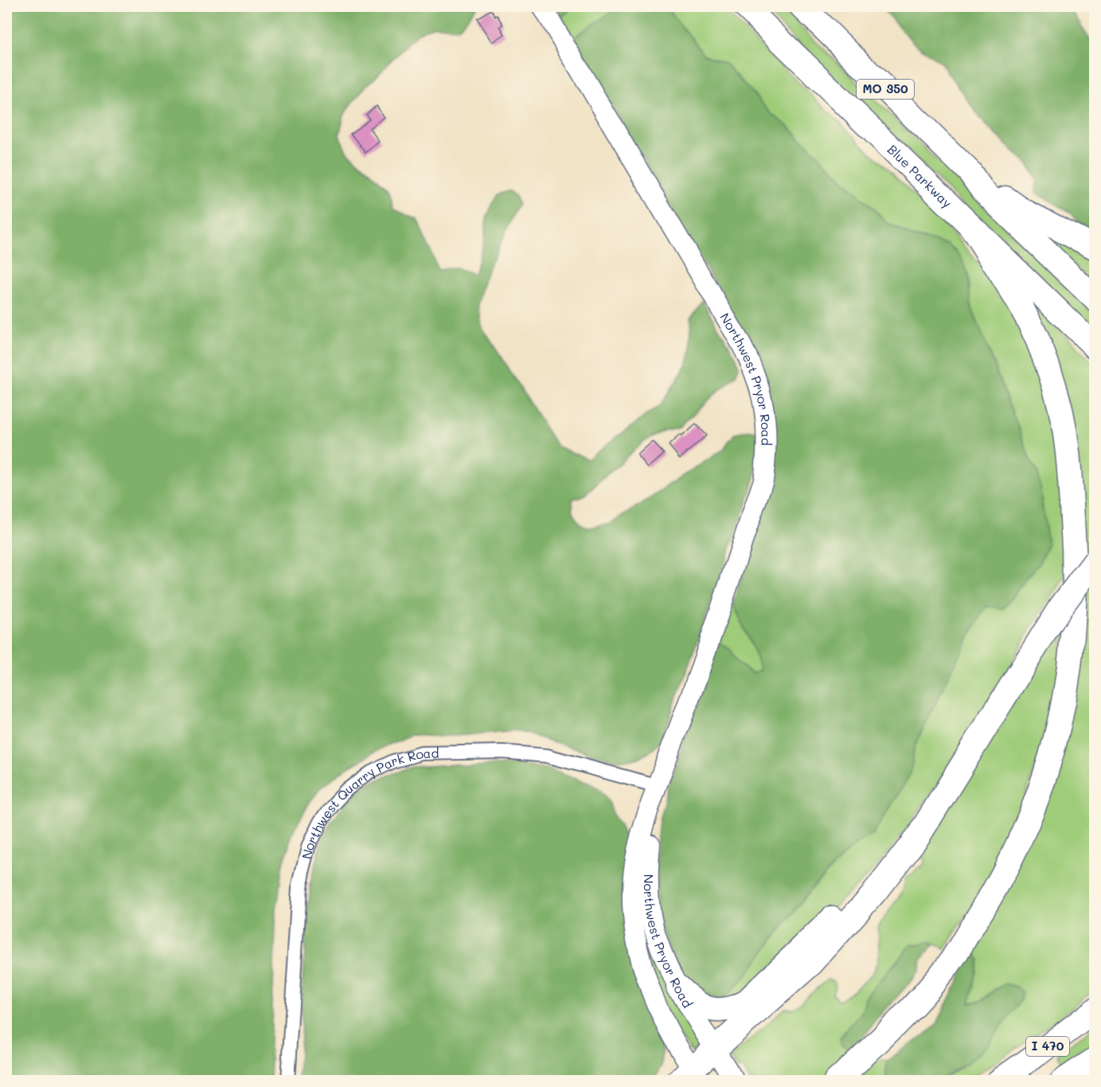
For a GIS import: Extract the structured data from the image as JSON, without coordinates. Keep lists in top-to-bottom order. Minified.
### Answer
{"streets":{"highway":["MO 350","Blue Parkway","I 470"],"main road":["Northwest Pryor Road"],"street":["Northwest Quarry Park Road"]},"crossings":[["Northwest Pryor Road","Northwest Quarry Park Road"]]}
